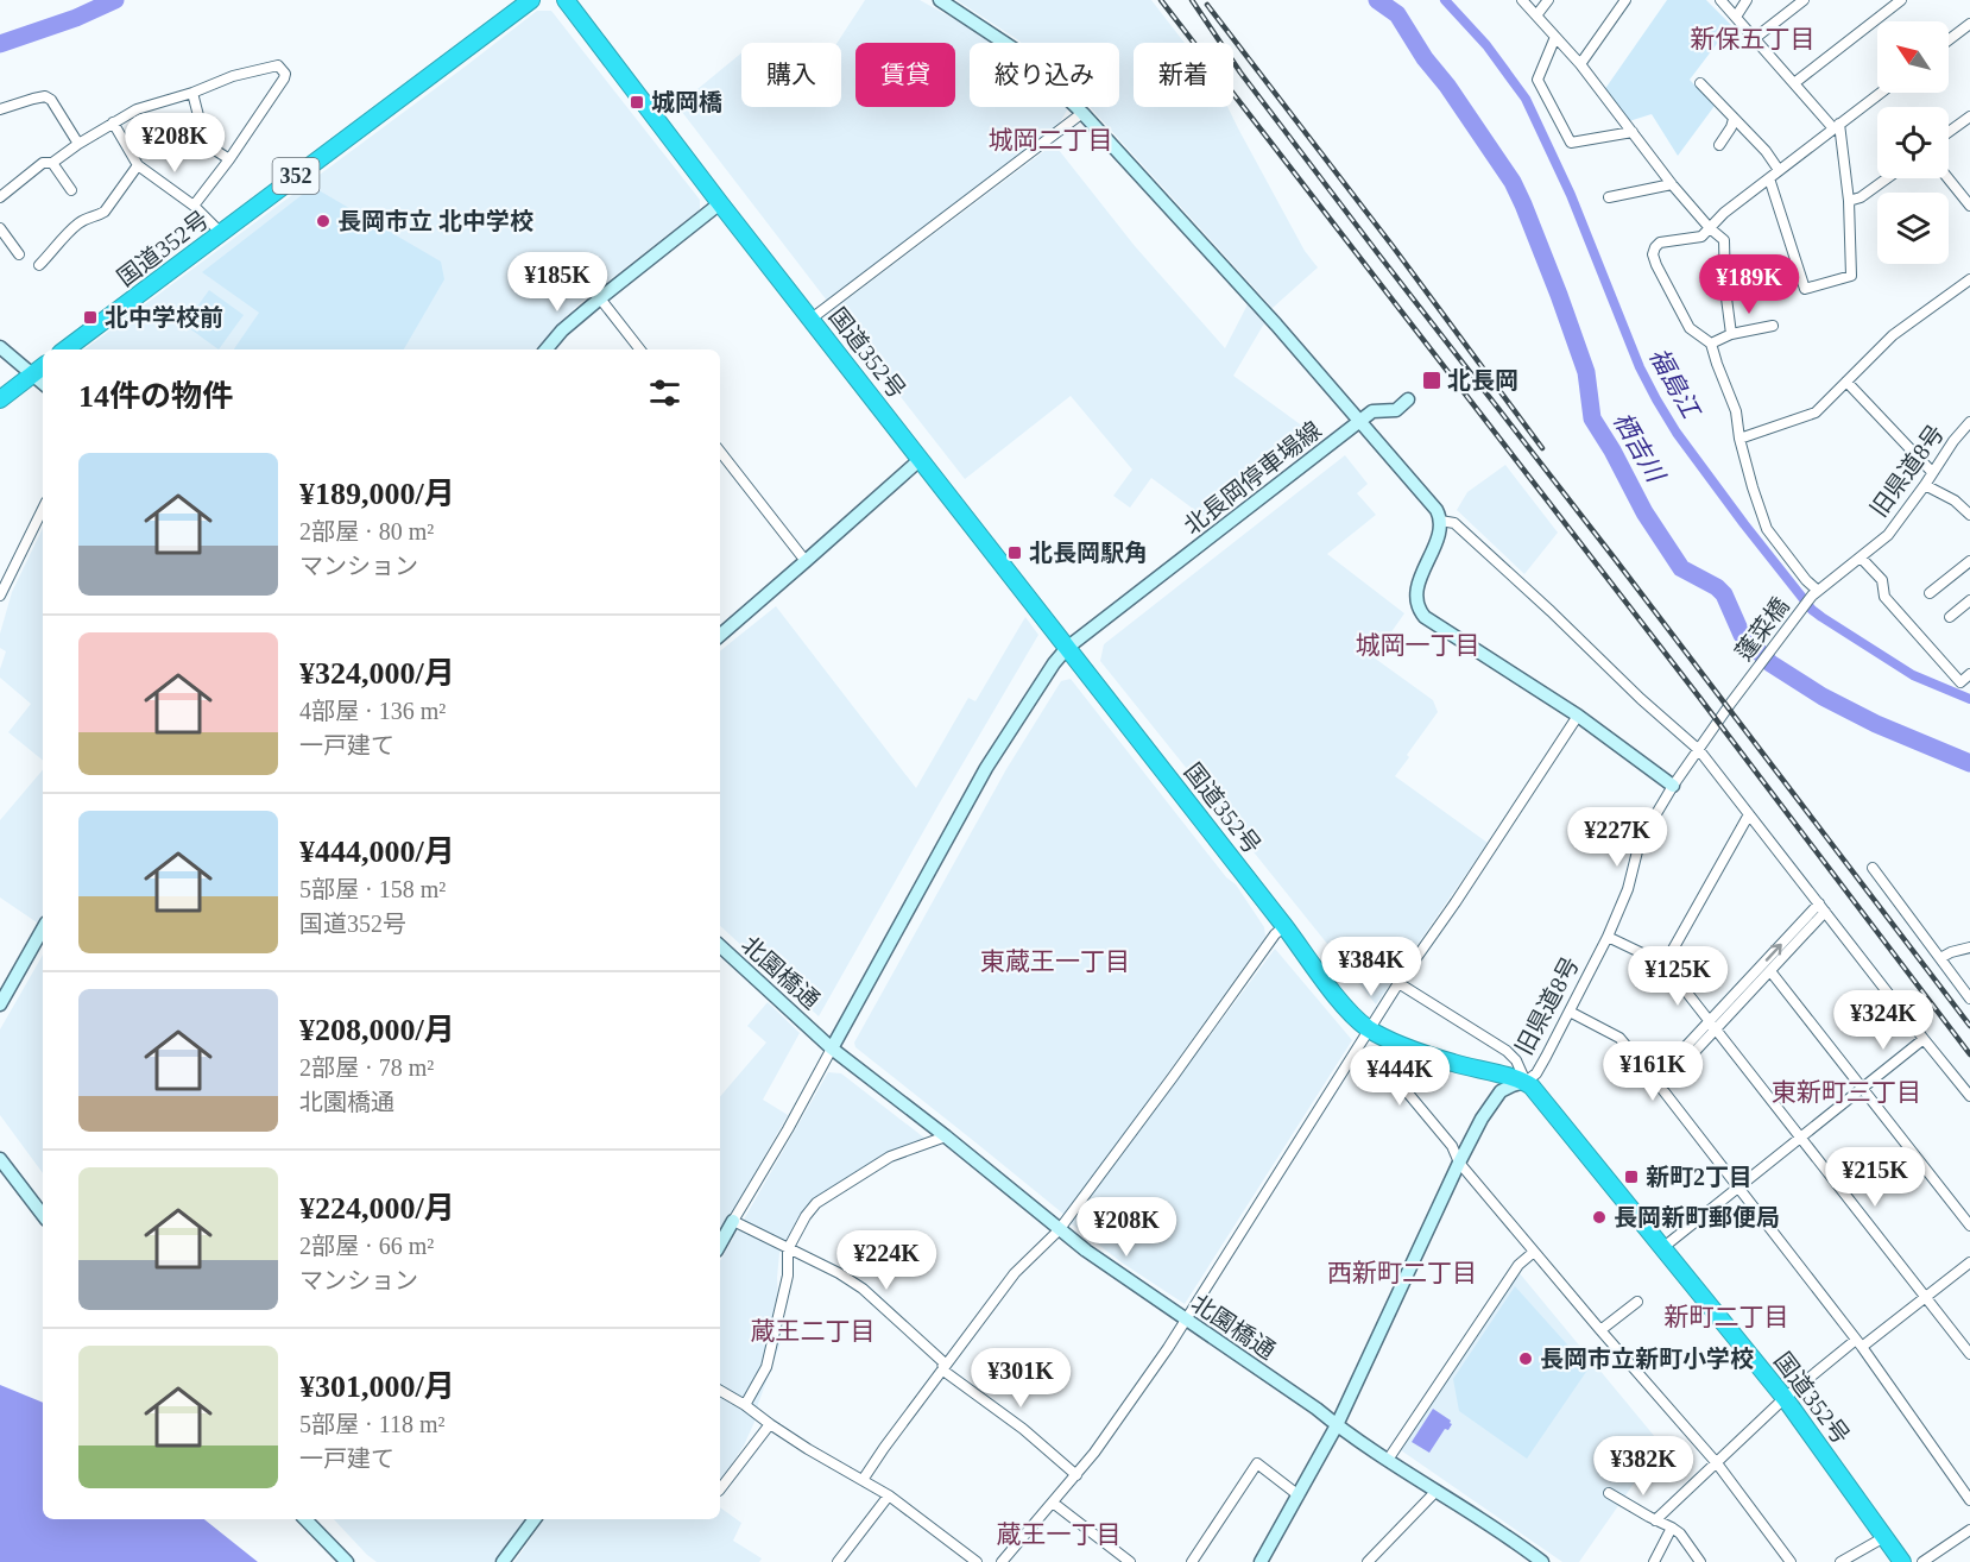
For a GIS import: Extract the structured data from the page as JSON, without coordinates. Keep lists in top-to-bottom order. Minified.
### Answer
{"streets":{"highway":["352","国道352号"],"street":["旧県道8号","北長岡停車場線","蓬菜橋","北園橋通"]},"crossings":[["国道352号","旧県道8号"],["国道352号","北長岡停車場線"],["旧県道8号","蓬菜橋"],["旧県道8号","北園橋通"],["北長岡停車場線","北園橋通"]],"districts":["新保五丁目","城岡二丁目","城岡一丁目","東蔵王一丁目","東新町三丁目","西新町二丁目","新町二丁目","蔵王二丁目","蔵王一丁目"],"water":["福島江","栖吉川"],"places":{"transit":["城岡橋","北中学校前","北長岡","北長岡駅角","新町2丁目"],"other":["長岡市立 北中学校","長岡新町郵便局","長岡市立新町小学校"]},"north":"top left","page":{"chip":["購入","賃貸","絞り込み","新着"],"price":["¥208K","¥185K","¥189K","¥227K","¥384K","¥125K","¥324K","¥161K","¥444K","¥215K","¥208K","¥224K","¥301K","¥382K"],"heading":"14件の物件","list":[{"name":"¥189,000/月","note":"2部屋 · 80 m² · マンション"},{"name":"¥324,000/月","note":"4部屋 · 136 m² · 一戸建て"},{"name":"¥444,000/月","note":"5部屋 · 158 m² · 国道352号"},{"name":"¥208,000/月","note":"2部屋 · 78 m² · 北園橋通"},{"name":"¥224,000/月","note":"2部屋 · 66 m² · マンション"},{"name":"¥301,000/月","note":"5部屋 · 118 m² · 一戸建て"}]}}
